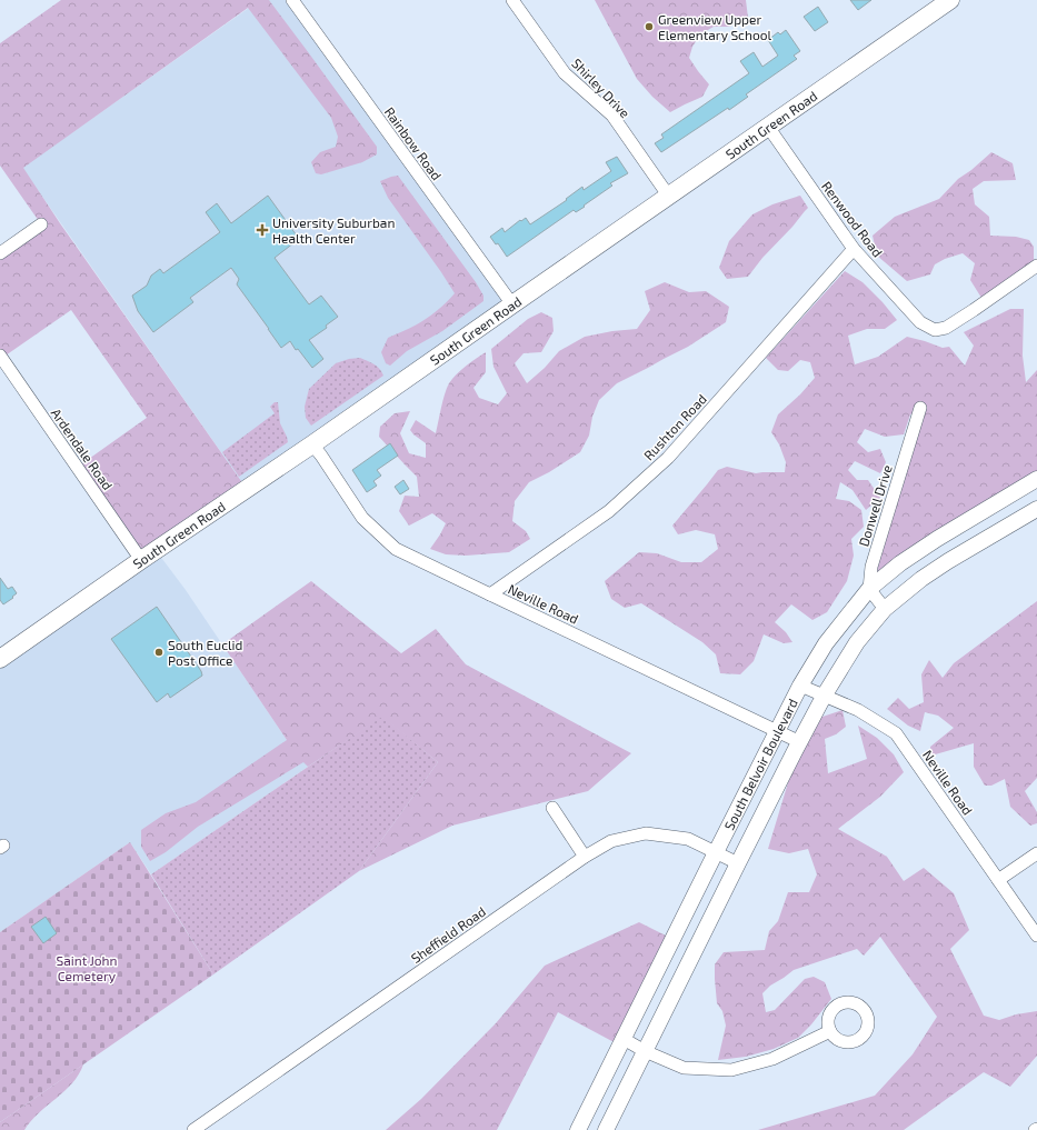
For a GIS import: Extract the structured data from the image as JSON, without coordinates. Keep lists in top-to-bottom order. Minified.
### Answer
{"streets":{"main road":["South Green Road"],"street":["Shirley Drive","Rainbow Road","Renwood Road","Rushton Road","Ardendale Road","Donwell Drive","Neville Road","South Belvoir Boulevard","Sheffield Road"]},"crossings":[["Shirley Drive","South Green Road"],["South Green Road","Rainbow Road"],["South Green Road","Renwood Road"],["South Green Road","Ardendale Road"],["South Green Road","Neville Road"],["Renwood Road","Rushton Road"],["Rushton Road","Neville Road"],["Donwell Drive","South Belvoir Boulevard"],["Neville Road","South Belvoir Boulevard"],["South Belvoir Boulevard","Sheffield Road"]],"parks":["Saint John Cemetery"],"places":{"other":["Greenview Upper Elementary School","South Euclid Post Office"],"health":["University Suburban Health Center"]}}
